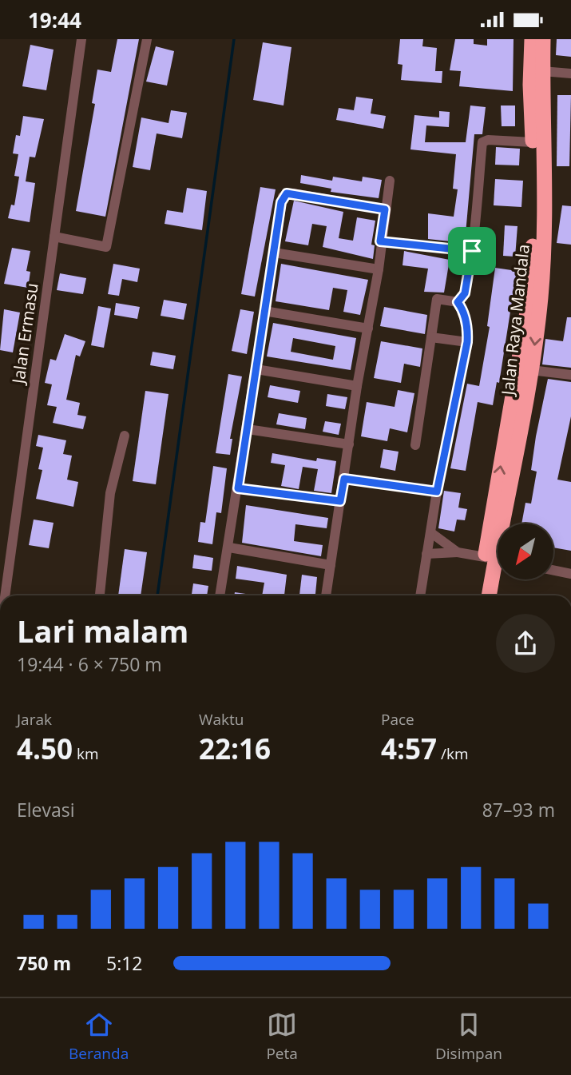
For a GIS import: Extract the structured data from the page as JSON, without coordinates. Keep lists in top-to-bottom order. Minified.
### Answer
{"streets":{"highway":["Jalan Raya Mandala"],"street":["Jalan Ermasu"]},"north":"bottom left","page":{"status":"19:44","heading":["Lari malam","19:44 · 6 × 750 m"],"stats":[["Jarak","4.50 km"],["Waktu","22:16"],["Pace","4:57 /km"]],"chart":["Elevasi","87–93 m"],"list":[{"name":"750 m","note":"5:12"}],"tabs":["Beranda","Peta","Disimpan"]}}
